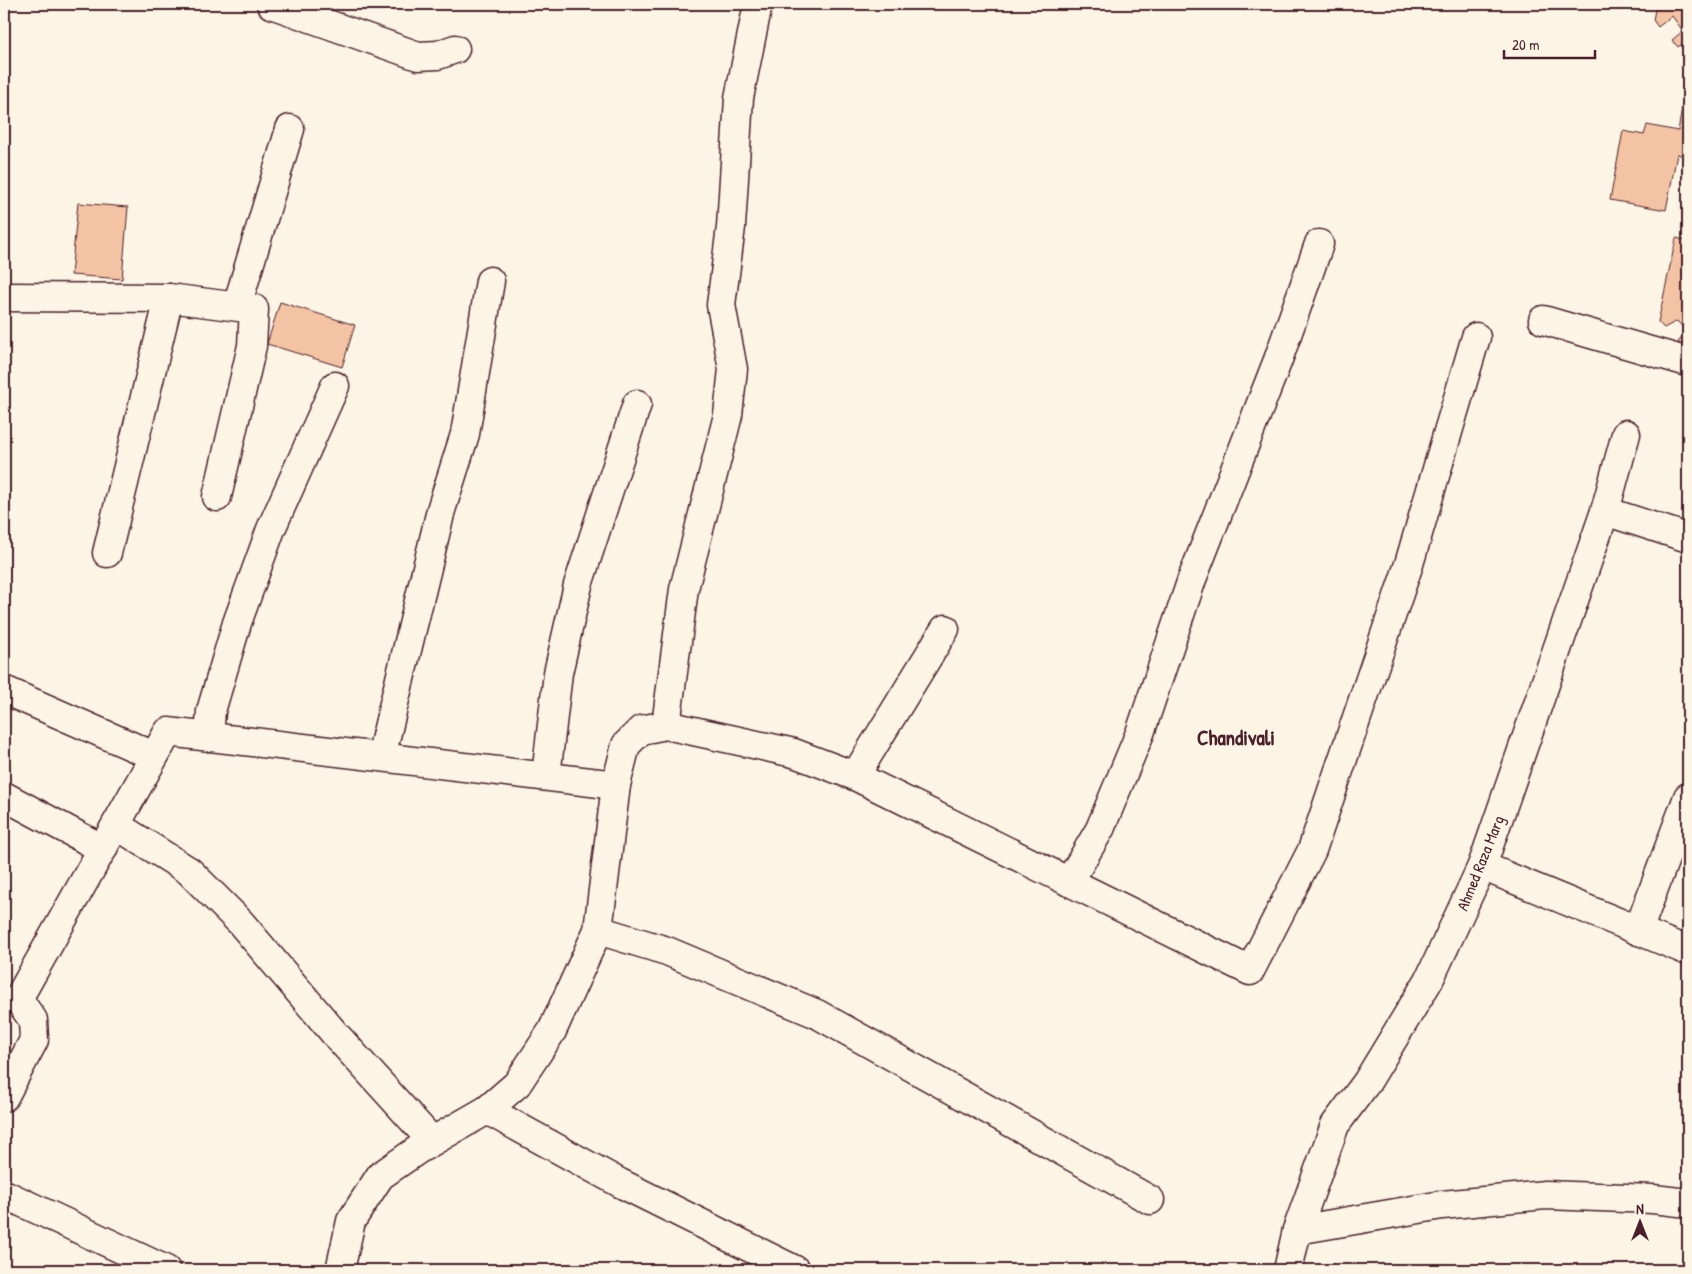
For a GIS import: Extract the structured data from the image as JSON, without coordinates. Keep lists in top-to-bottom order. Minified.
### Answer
{"streets":{"street":["Ahmed Raza Marg"]},"districts":["Chandivali"],"scale_bar":"20 m","north":"top"}
